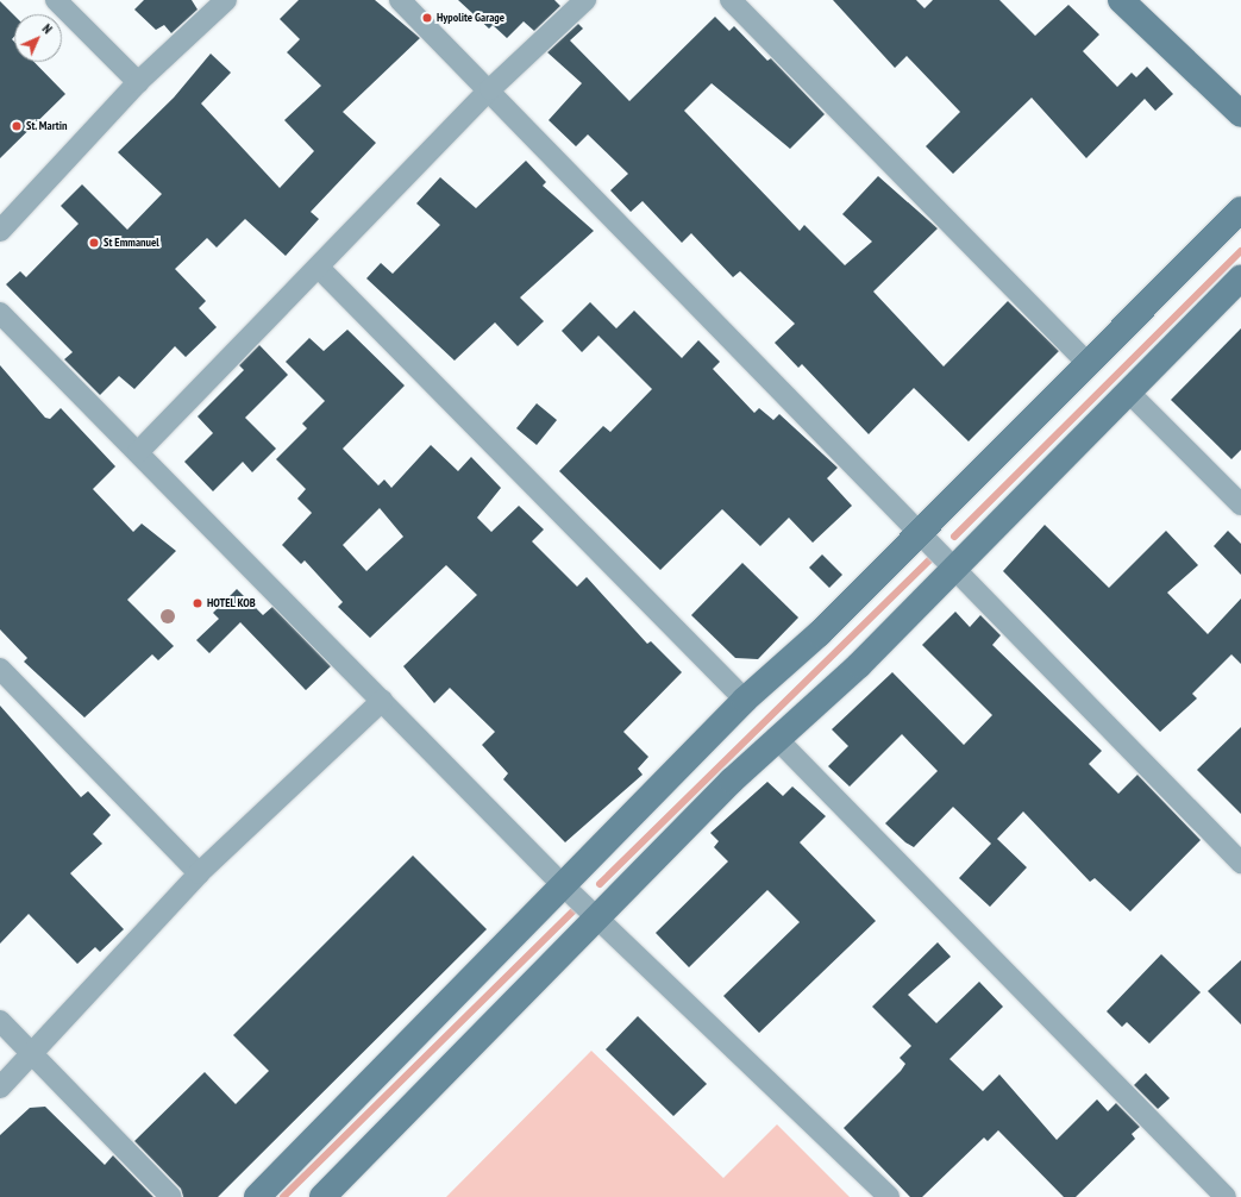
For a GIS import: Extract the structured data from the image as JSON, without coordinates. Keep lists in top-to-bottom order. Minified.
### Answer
{"places":["Hypolite Garage","St. Martin","St Emmanuel","HOTEL KOB"],"north":"top right"}
